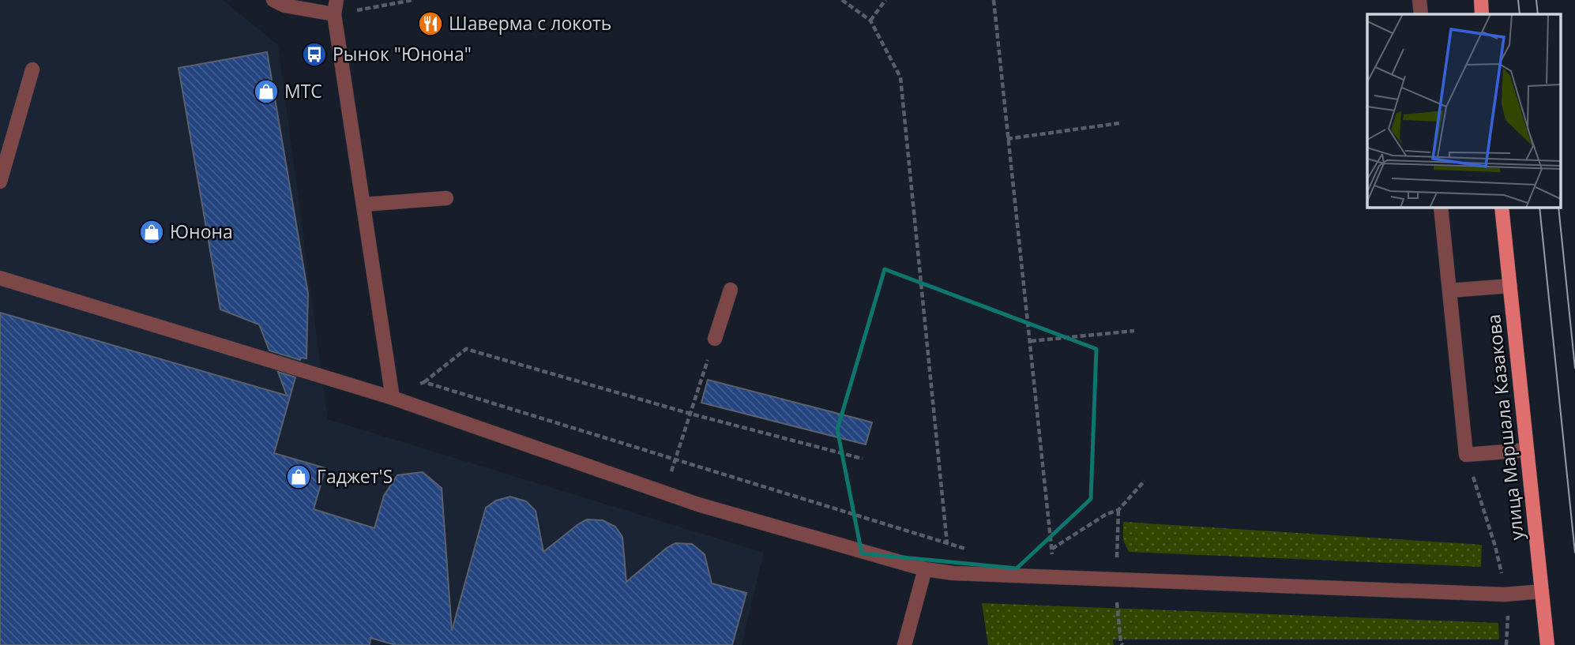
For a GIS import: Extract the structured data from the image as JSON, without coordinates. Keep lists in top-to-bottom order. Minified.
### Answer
{"streets":{"main road":["улица Маршала Казакова"]},"places":{"restaurant":["Шаверма с локоть"],"bus stop":["Рынок \"Юнона\""],"shop":["МТС","Юнона","Гаджет'S"]}}
